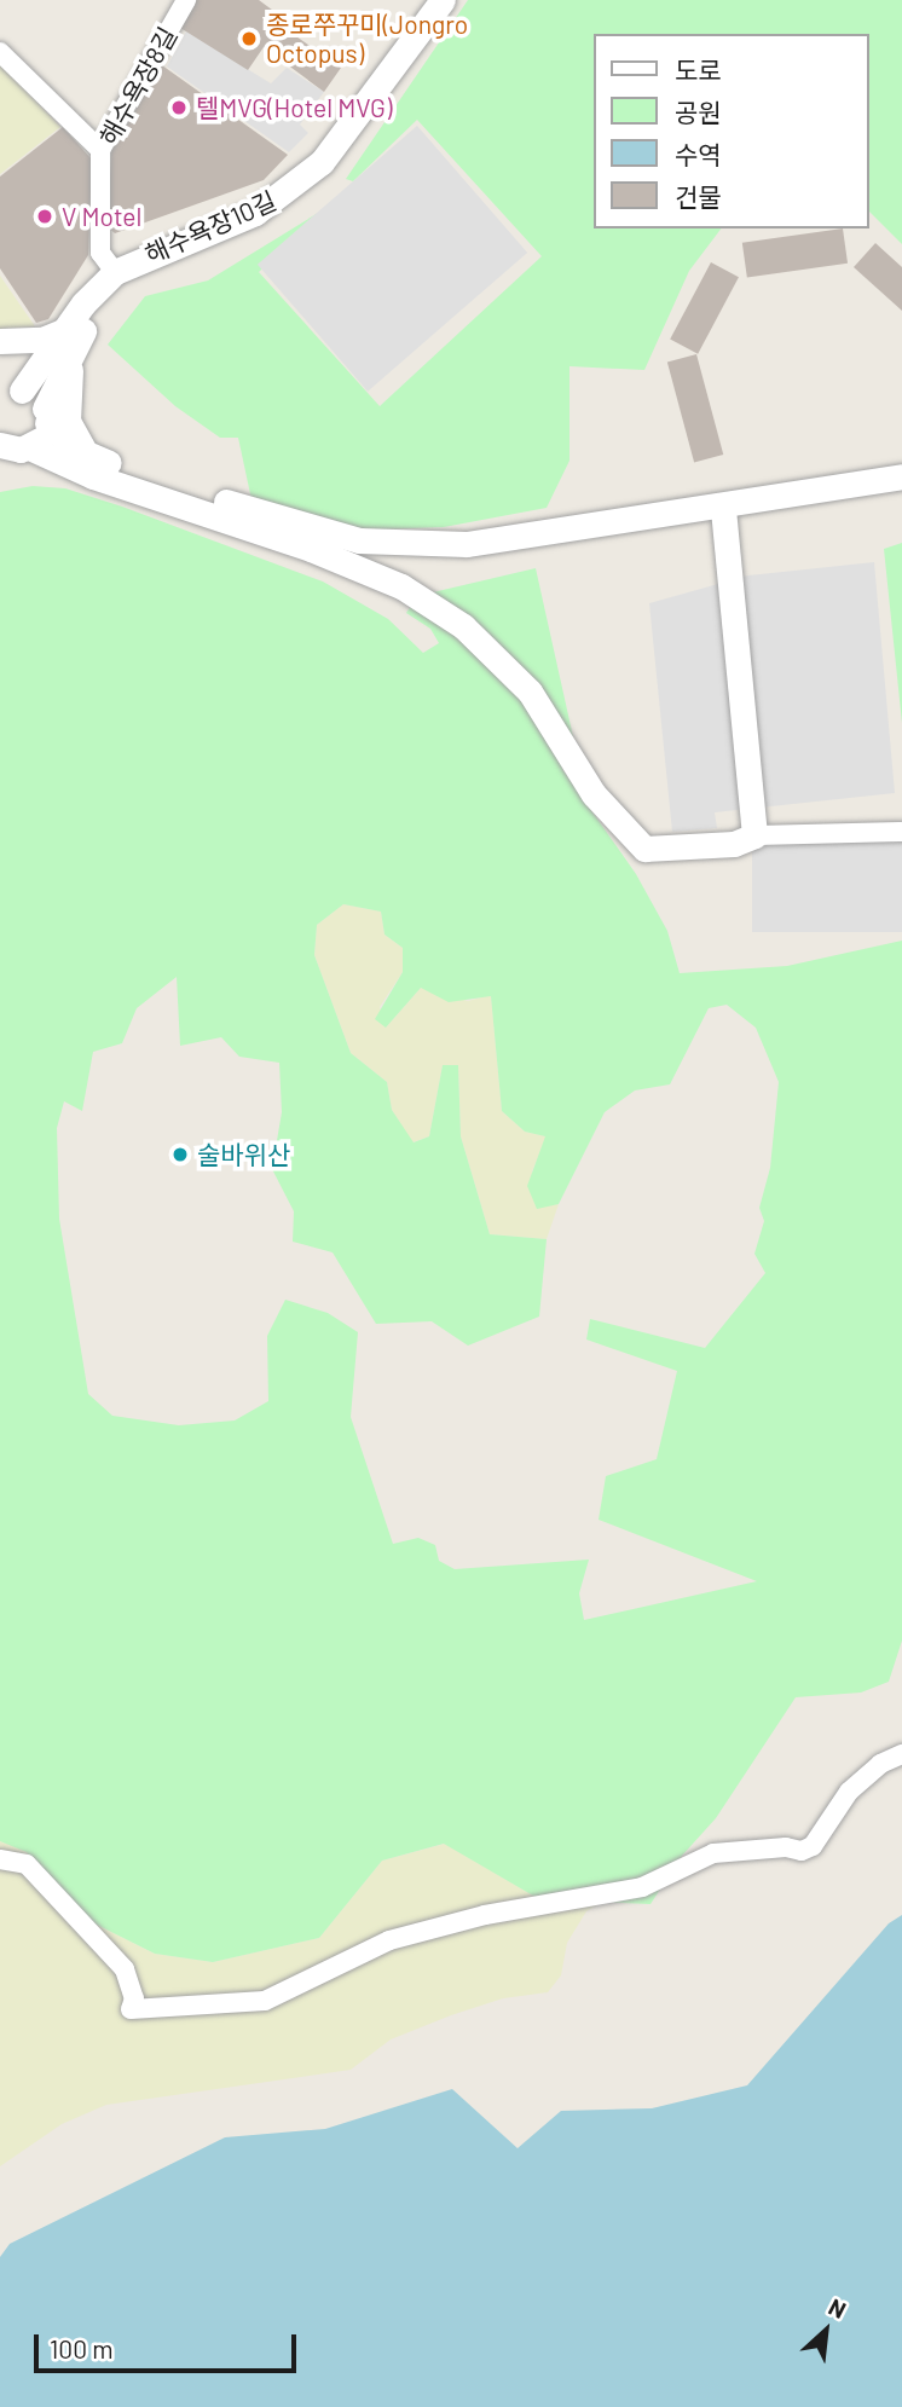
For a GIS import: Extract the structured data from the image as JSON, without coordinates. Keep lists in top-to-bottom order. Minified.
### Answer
{"streets":{"street":["해수욕장8길","해수욕장10길"]},"crossings":[["해수욕장8길","해수욕장10길"]],"places":["종로쭈꾸미(Jongro Octopus)","텔MVG(Hotel MVG)","V Motel","술바위산"],"legend":["도로","공원","수역","건물"],"scale_bar":"100 m","north":"top right"}
